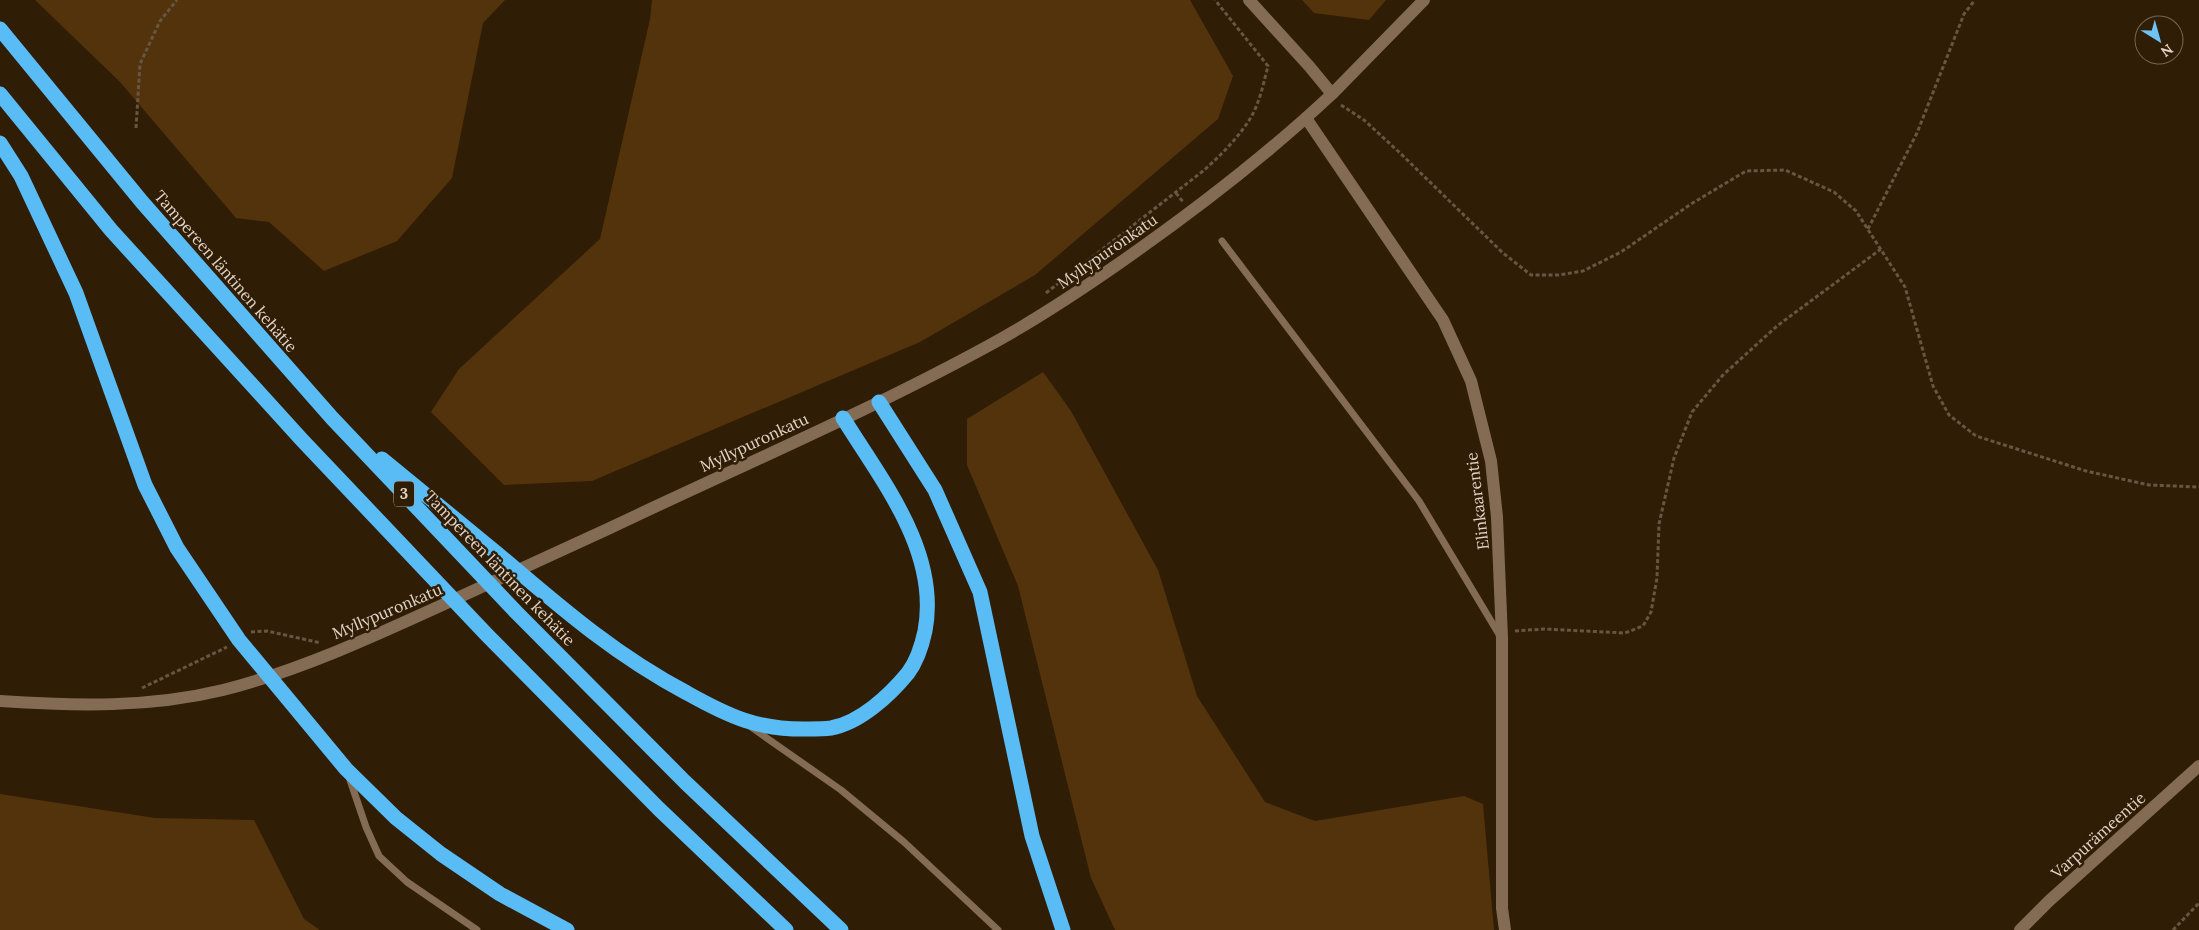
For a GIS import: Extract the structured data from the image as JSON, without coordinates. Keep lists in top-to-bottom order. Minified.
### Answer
{"streets":{"highway":["Tampereen läntinen kehätie","3"],"street":["Myllypuronkatu","Elinkaarentie","Varpurämeentie"]},"crossings":[["Myllypuronkatu","Elinkaarentie"]],"north":"bottom right"}
